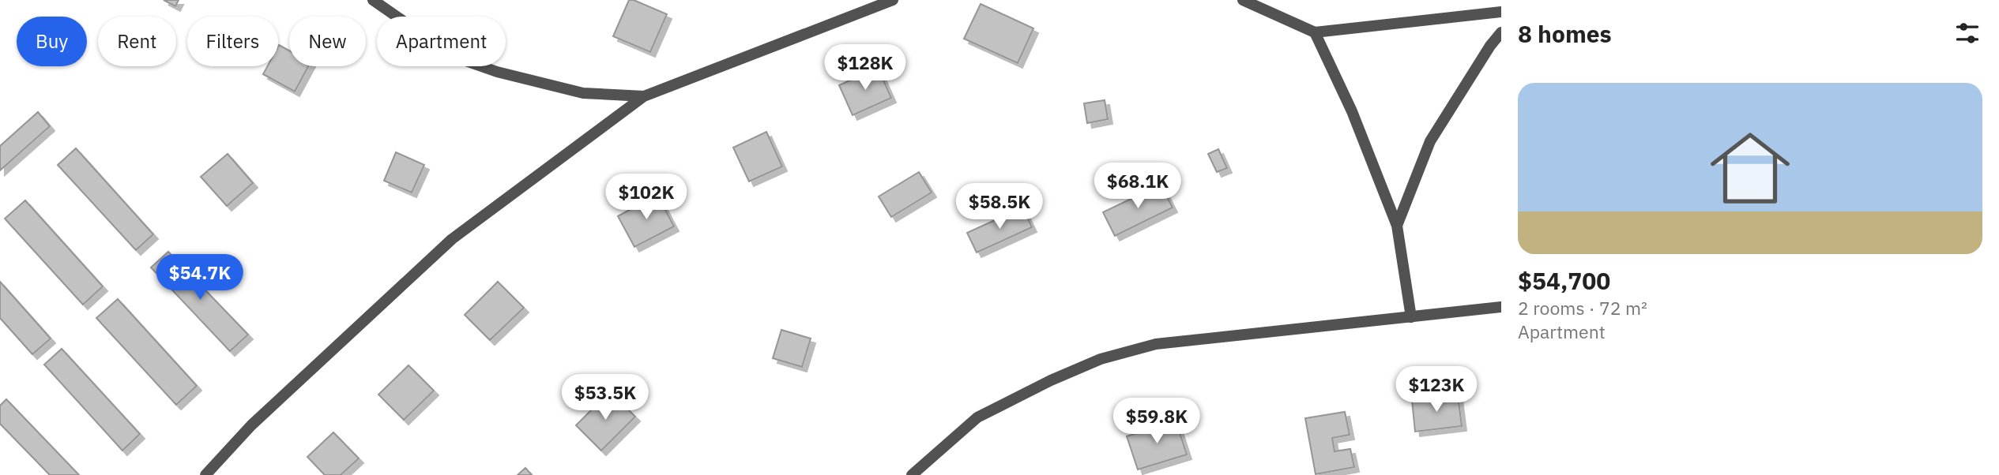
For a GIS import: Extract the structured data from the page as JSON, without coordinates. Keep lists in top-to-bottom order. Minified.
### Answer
{"page":{"heading":"8 homes","chip":["Buy","Rent","Filters","New","Apartment"],"price":["$128K","$68.1K","$102K","$58.5K","$54.7K","$123K","$53.5K","$59.8K"],"list":[{"name":"$54,700","note":"2 rooms · 72 m² · Apartment"}]}}
